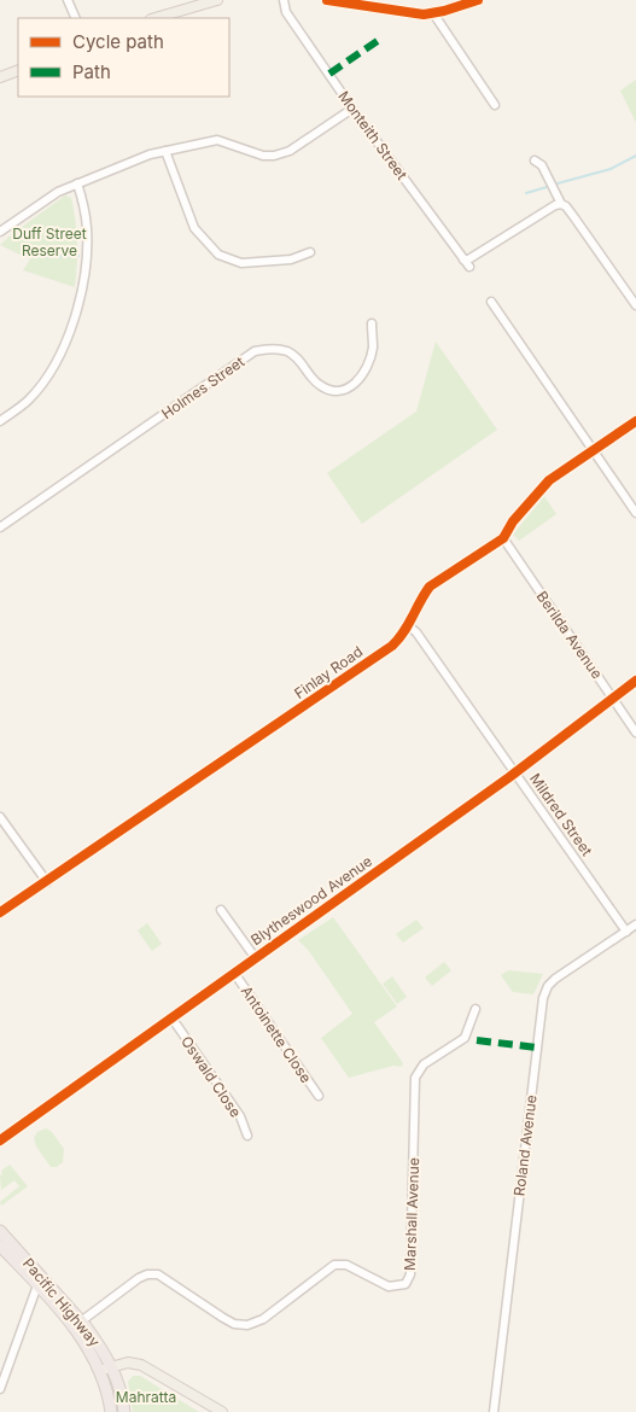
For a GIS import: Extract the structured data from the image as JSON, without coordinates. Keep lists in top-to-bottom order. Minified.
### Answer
{"streets":{"highway":["Pacific Highway"],"street":["Monteith Street","Holmes Street","Berilda Avenue","Finlay Road","Mildred Street","Blytheswood Avenue","Antoinette Close","Oswald Close","Roland Avenue","Marshall Avenue"]},"crossings":[["Berilda Avenue","Finlay Road"],["Berilda Avenue","Blytheswood Avenue"],["Finlay Road","Mildred Street"],["Mildred Street","Blytheswood Avenue"],["Mildred Street","Roland Avenue"],["Blytheswood Avenue","Antoinette Close"],["Blytheswood Avenue","Oswald Close"],["Marshall Avenue","Pacific Highway"]],"parks":["Duff Street Reserve","Mahratta"],"legend":["Cycle path","Path"]}
